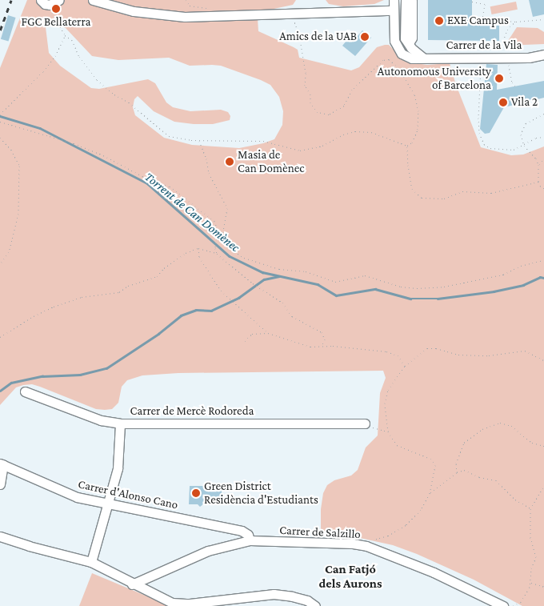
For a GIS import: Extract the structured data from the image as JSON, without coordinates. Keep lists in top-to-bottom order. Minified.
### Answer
{"streets":{"street":["Carrer de la Vila","Carrer de Mercè Rodoreda","Carrer d'Alonso Cano","Carrer de Salzillo"]},"crossings":[["Carrer d'Alonso Cano","Carrer de Salzillo"]],"districts":["Can Fatjó dels Aurons"],"water":["Torrent de Can Domènec"],"places":["FGC Bellaterra","EXE Campus","Amics de la UAB","Autonomous University of Barcelona","Vila 2","Masia de Can Domènec","Green District Residència d'Estudiants"]}
